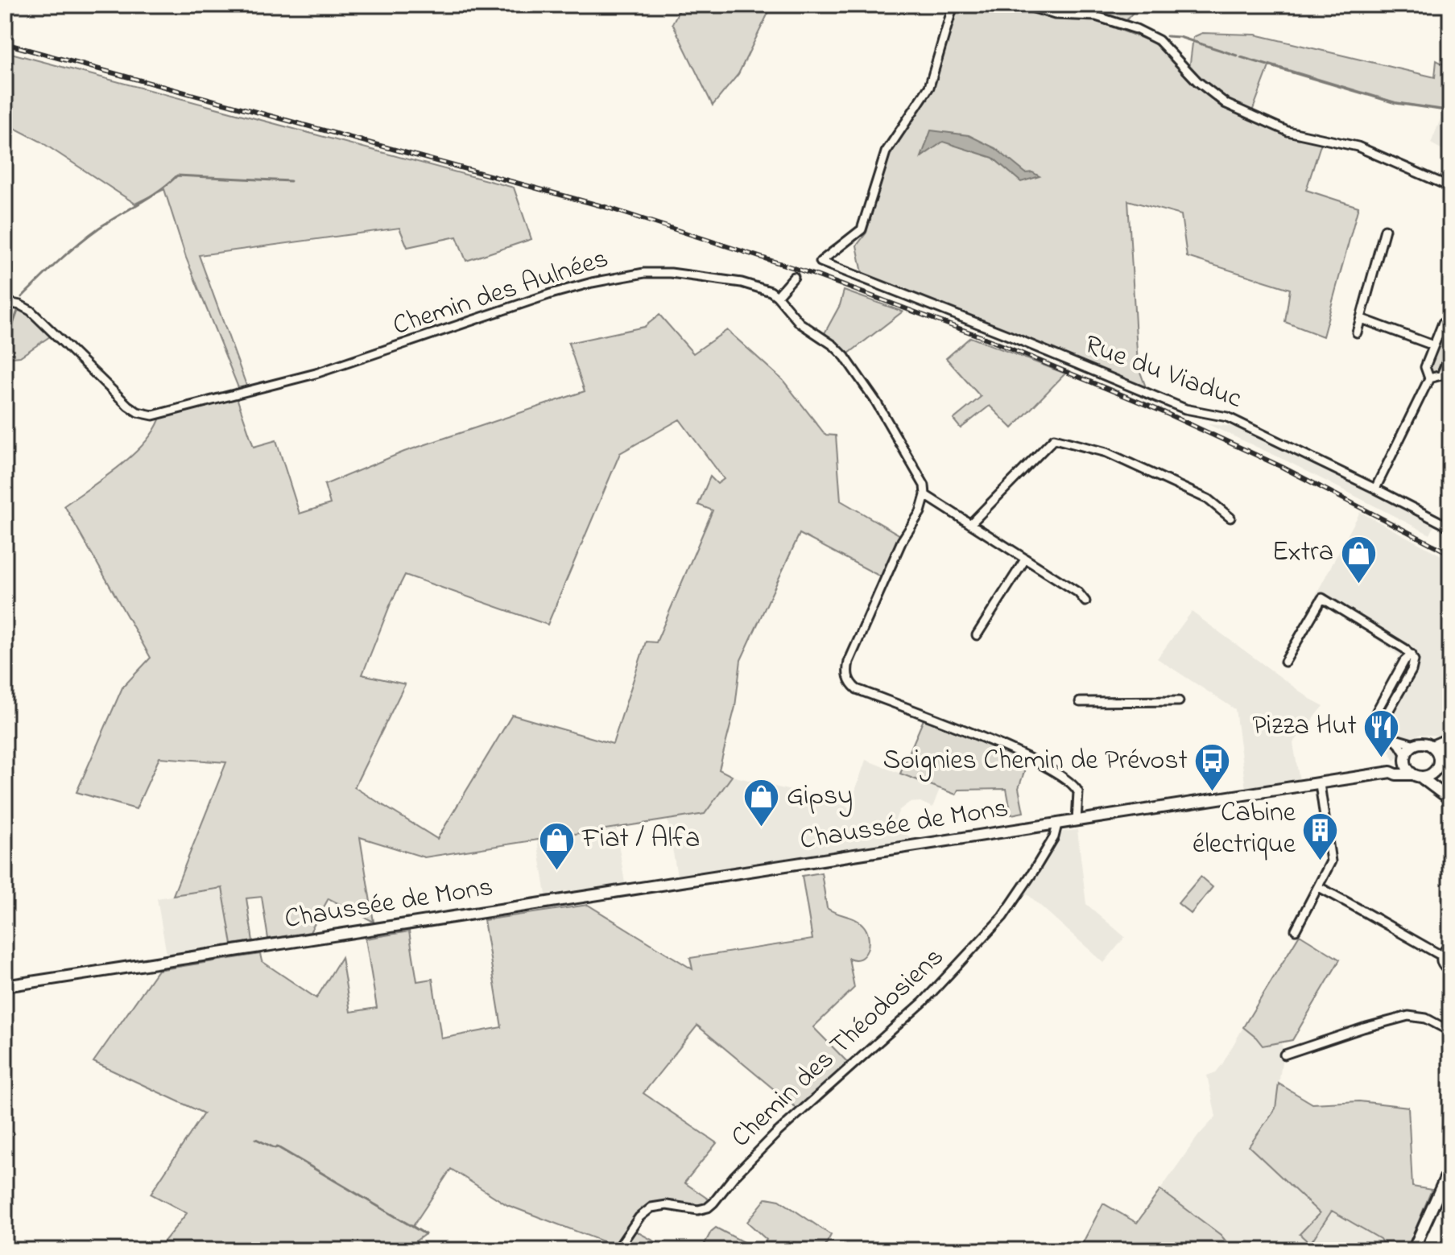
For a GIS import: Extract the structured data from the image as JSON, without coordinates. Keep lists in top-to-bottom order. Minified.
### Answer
{"streets":{"main road":["Chaussée de Mons"],"street":["Chemin des Aulnées","Rue du Viaduc","Chemin des Théodosiens"]},"crossings":[["Chaussée de Mons","Chemin des Théodosiens"]],"places":{"shop":["Extra","Gipsy","Fiat / Alfa"],"restaurant":["Pizza Hut"],"bus stop":["Soignies Chemin de Prévost"],"building":["Cabine électrique"]}}
